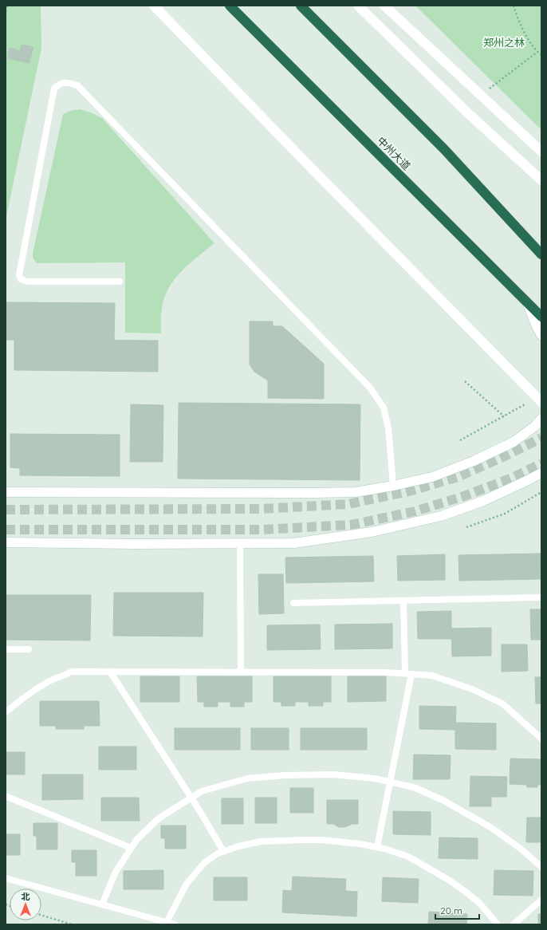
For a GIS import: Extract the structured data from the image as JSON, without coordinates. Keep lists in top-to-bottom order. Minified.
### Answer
{"streets":{"highway":["中州大道"]},"parks":["郑州之林"],"scale_bar":"20 m","north":"top"}
